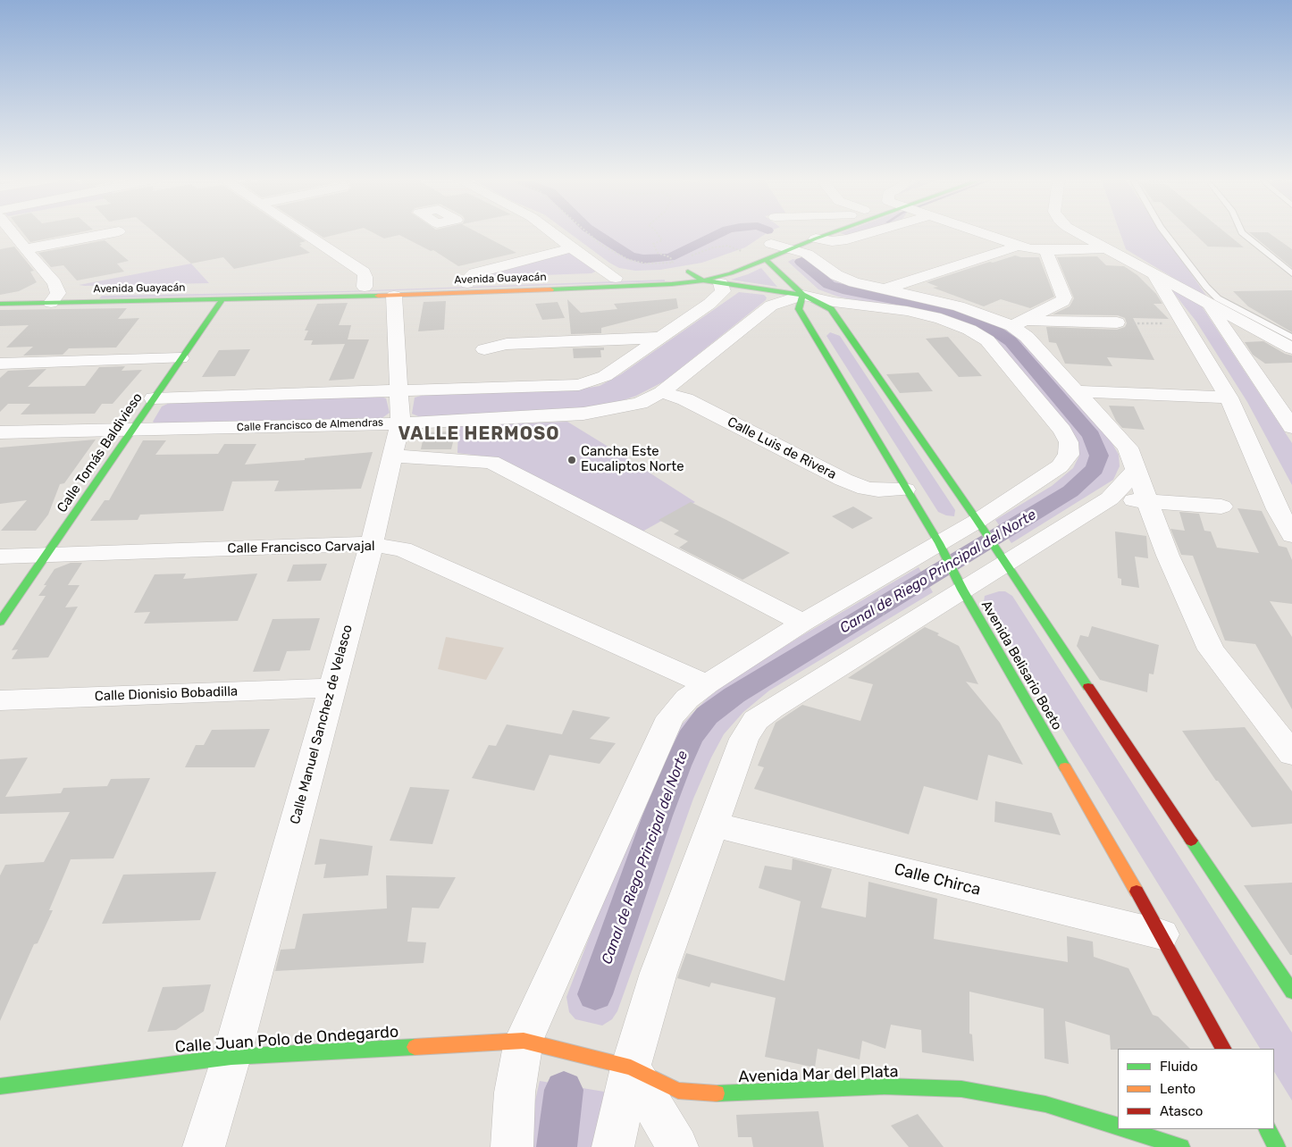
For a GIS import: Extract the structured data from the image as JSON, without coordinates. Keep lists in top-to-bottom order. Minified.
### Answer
{"streets":{"street":["Avenida Guayacán","Calle Francisco de Almendras","Calle Luis de Rivera","Calle Tomás Baldivieso","Calle Francisco Carvajal","Avenida Belisario Boeto","Calle Dionisio Bobadilla","Calle Manuel Sanchez de Velasco","Calle Chirca","Calle Juan Polo de Ondegardo","Avenida Mar del Plata"]},"crossings":[["Avenida Guayacán","Calle Tomás Baldivieso"],["Avenida Guayacán","Calle Manuel Sanchez de Velasco"],["Calle Francisco de Almendras","Calle Luis de Rivera"],["Calle Francisco de Almendras","Calle Tomás Baldivieso"],["Calle Francisco de Almendras","Avenida Belisario Boeto"],["Calle Francisco de Almendras","Calle Manuel Sanchez de Velasco"],["Calle Luis de Rivera","Avenida Belisario Boeto"],["Calle Tomás Baldivieso","Calle Francisco Carvajal"],["Calle Francisco Carvajal","Calle Manuel Sanchez de Velasco"],["Avenida Belisario Boeto","Calle Chirca"],["Calle Dionisio Bobadilla","Calle Manuel Sanchez de Velasco"],["Calle Manuel Sanchez de Velasco","Calle Juan Polo de Ondegardo"],["Calle Juan Polo de Ondegardo","Avenida Mar del Plata"]],"districts":["VALLE HERMOSO"],"water":["Canal de Riego Principal del Norte"],"places":["Cancha Este Eucaliptos Norte"],"legend":["Fluido","Lento","Atasco"]}
